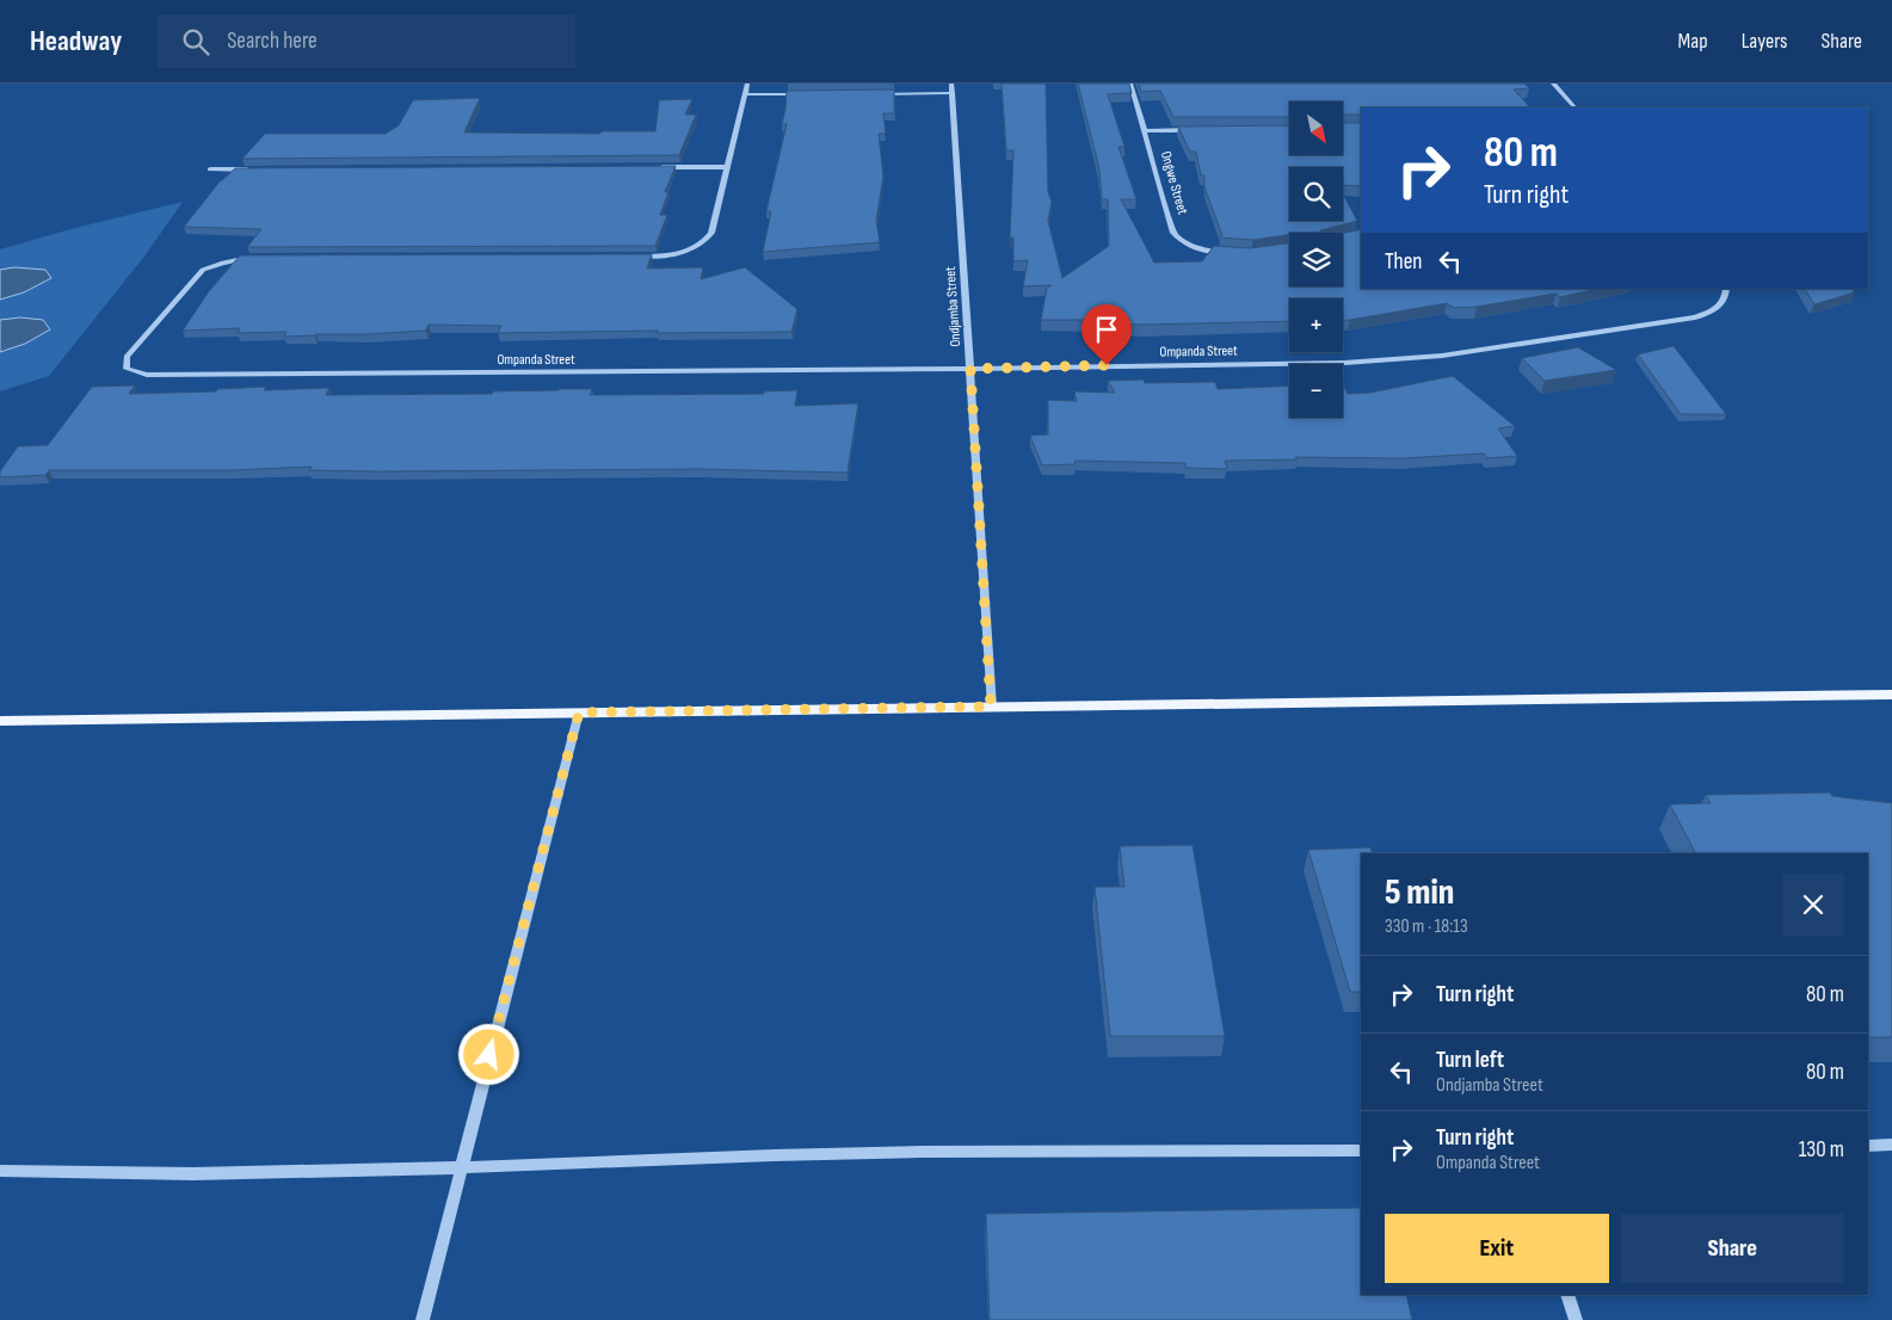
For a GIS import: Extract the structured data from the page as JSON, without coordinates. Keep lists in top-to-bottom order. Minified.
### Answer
{"streets":{"street":["Ongwe Street","Ondjamba Street","Ompanda Street"]},"crossings":[["Ondjamba Street","Ompanda Street"]],"north":"bottom right","page":{"header":"Headway","search":"Search here","nav":["Map","Layers","Share"],"map_buttons":["+","−"],"turn":["80 m","Turn right"],"then":"Then","heading":["5 min","330 m · 18:13"],"list":[{"name":"Turn right","value":"80 m"},{"name":"Turn left","note":"Ondjamba Street","value":"80 m"},{"name":"Turn right","note":"Ompanda Street","value":"130 m"}],"buttons":["Exit","Share"]}}
